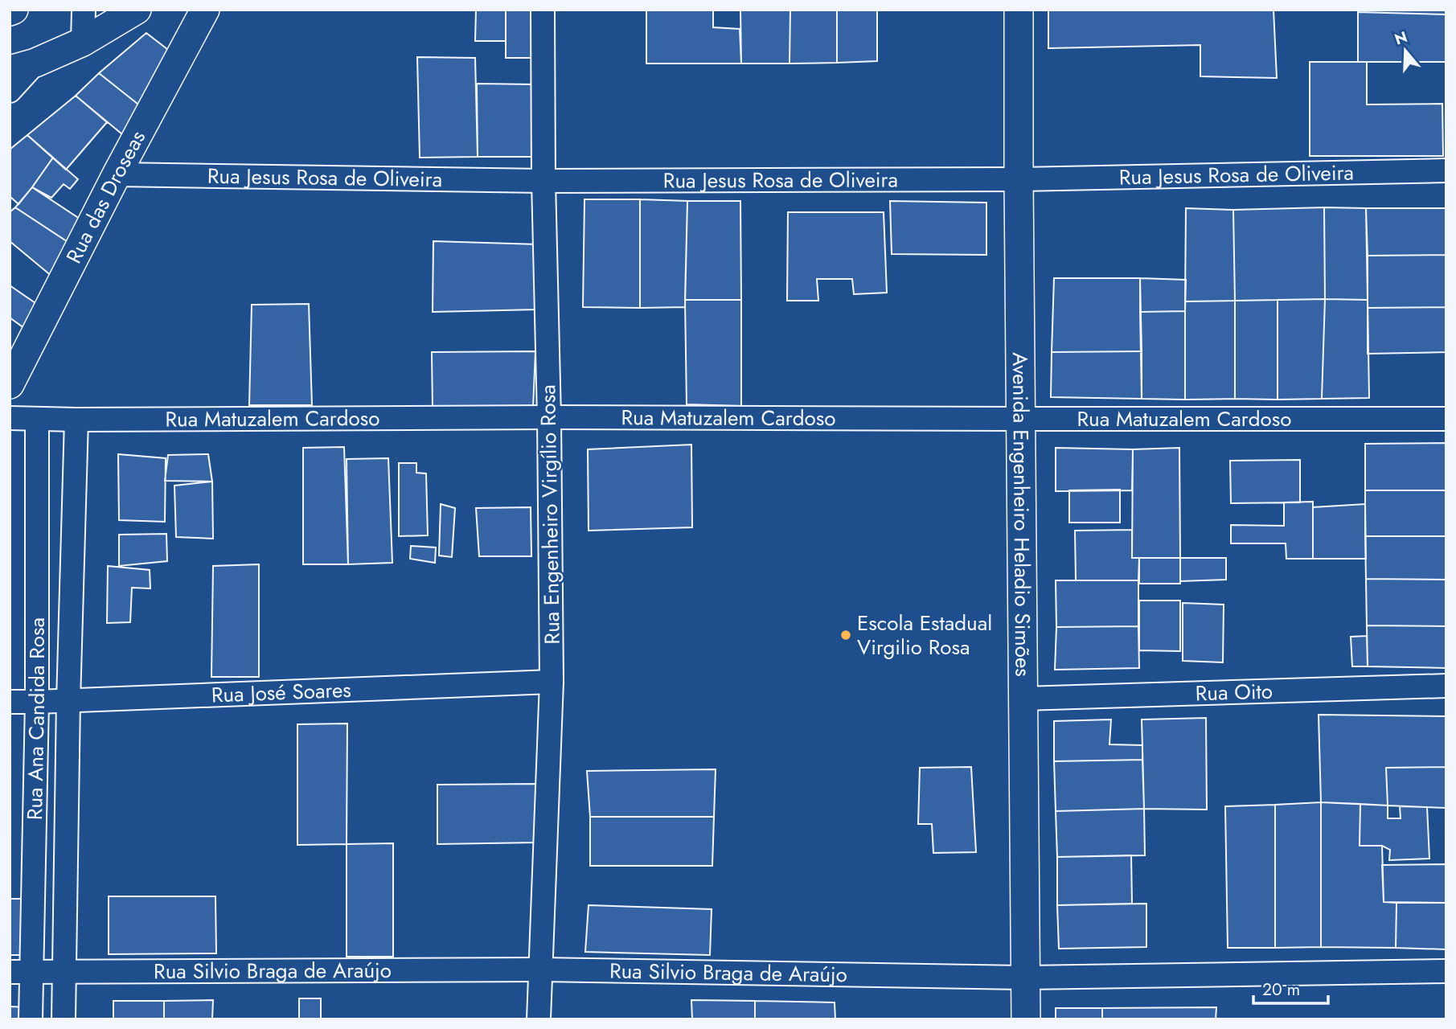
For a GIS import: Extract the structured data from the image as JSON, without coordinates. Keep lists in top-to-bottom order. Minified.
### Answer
{"streets":{"street":["Rua Jesus Rosa de Oliveira","Rua das Droseas","Rua Matuzalem Cardoso","Rua Engenheiro Virgílio Rosa","Avenida Engenheiro Heladio Simões","Rua José Soares","Rua Oito","Rua Ana Candida Rosa","Rua Silvio Braga de Araújo"]},"crossings":[["Rua Jesus Rosa de Oliveira","Rua das Droseas"],["Rua Jesus Rosa de Oliveira","Rua Engenheiro Virgílio Rosa"],["Rua Jesus Rosa de Oliveira","Avenida Engenheiro Heladio Simões"],["Rua Matuzalem Cardoso","Rua Engenheiro Virgílio Rosa"],["Rua Matuzalem Cardoso","Avenida Engenheiro Heladio Simões"],["Rua Matuzalem Cardoso","Rua Ana Candida Rosa"],["Rua Engenheiro Virgílio Rosa","Rua José Soares"],["Rua Engenheiro Virgílio Rosa","Rua Silvio Braga de Araújo"],["Avenida Engenheiro Heladio Simões","Rua Oito"],["Avenida Engenheiro Heladio Simões","Rua Silvio Braga de Araújo"],["Rua José Soares","Rua Ana Candida Rosa"],["Rua Ana Candida Rosa","Rua Silvio Braga de Araújo"]],"places":["Escola Estadual Virgilio Rosa"],"scale_bar":"20 m","north":"top"}
